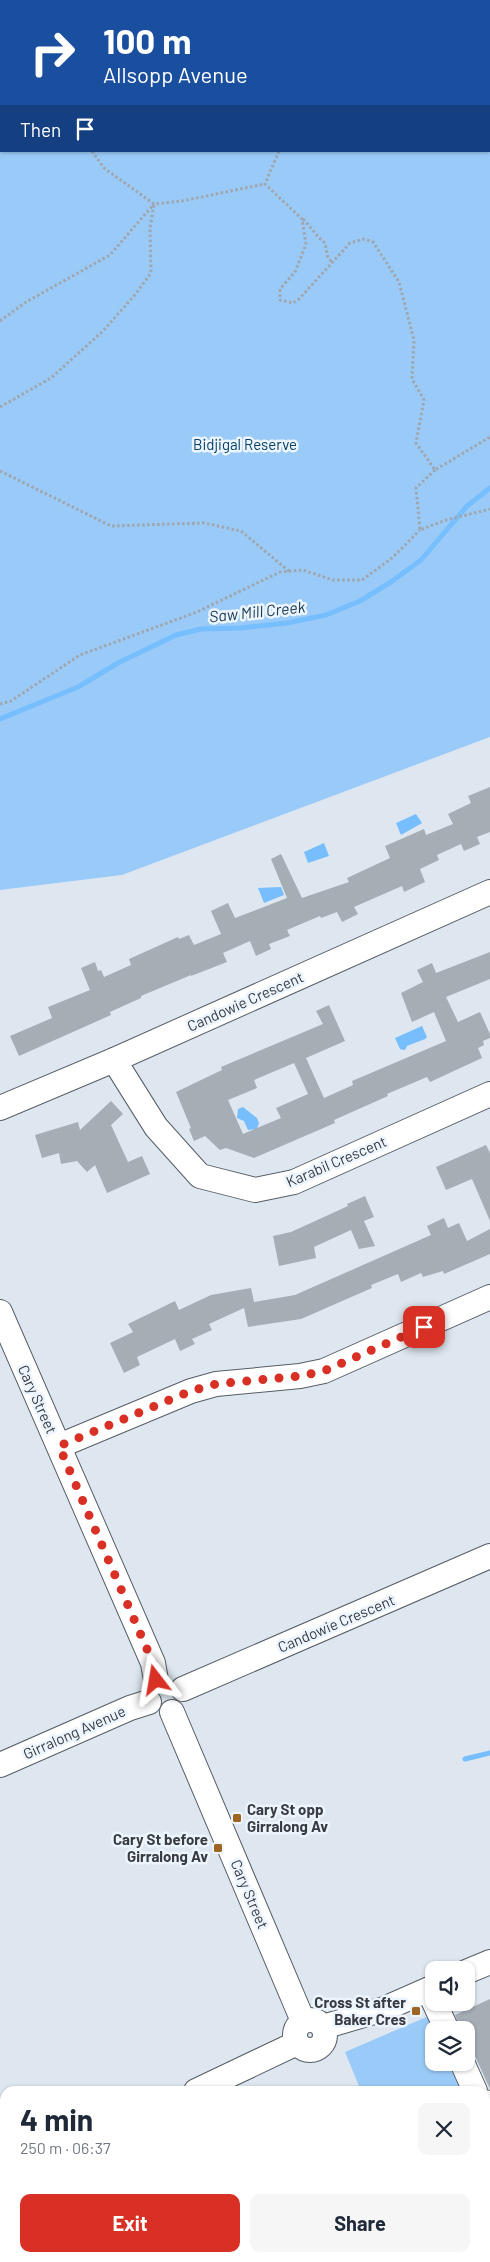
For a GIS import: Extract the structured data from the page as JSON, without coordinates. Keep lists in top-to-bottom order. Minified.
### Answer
{"streets":{"street":["Candowie Crescent","Karabil Crescent","Cary Street","Girralong Avenue"]},"crossings":[["Candowie Crescent","Karabil Crescent"],["Candowie Crescent","Cary Street"],["Candowie Crescent","Girralong Avenue"],["Cary Street","Girralong Avenue"]],"water":["Saw Mill Creek"],"parks":["Bidjigal Reserve"],"places":{"transit":["Cary St opp Girralong Av","Cary St before Girralong Av","Cross St after Baker Cres"]},"page":{"turn":["100 m","Allsopp Avenue"],"then":"Then","heading":["4 min","250 m · 06:37"],"buttons":["Exit","Share"]}}
